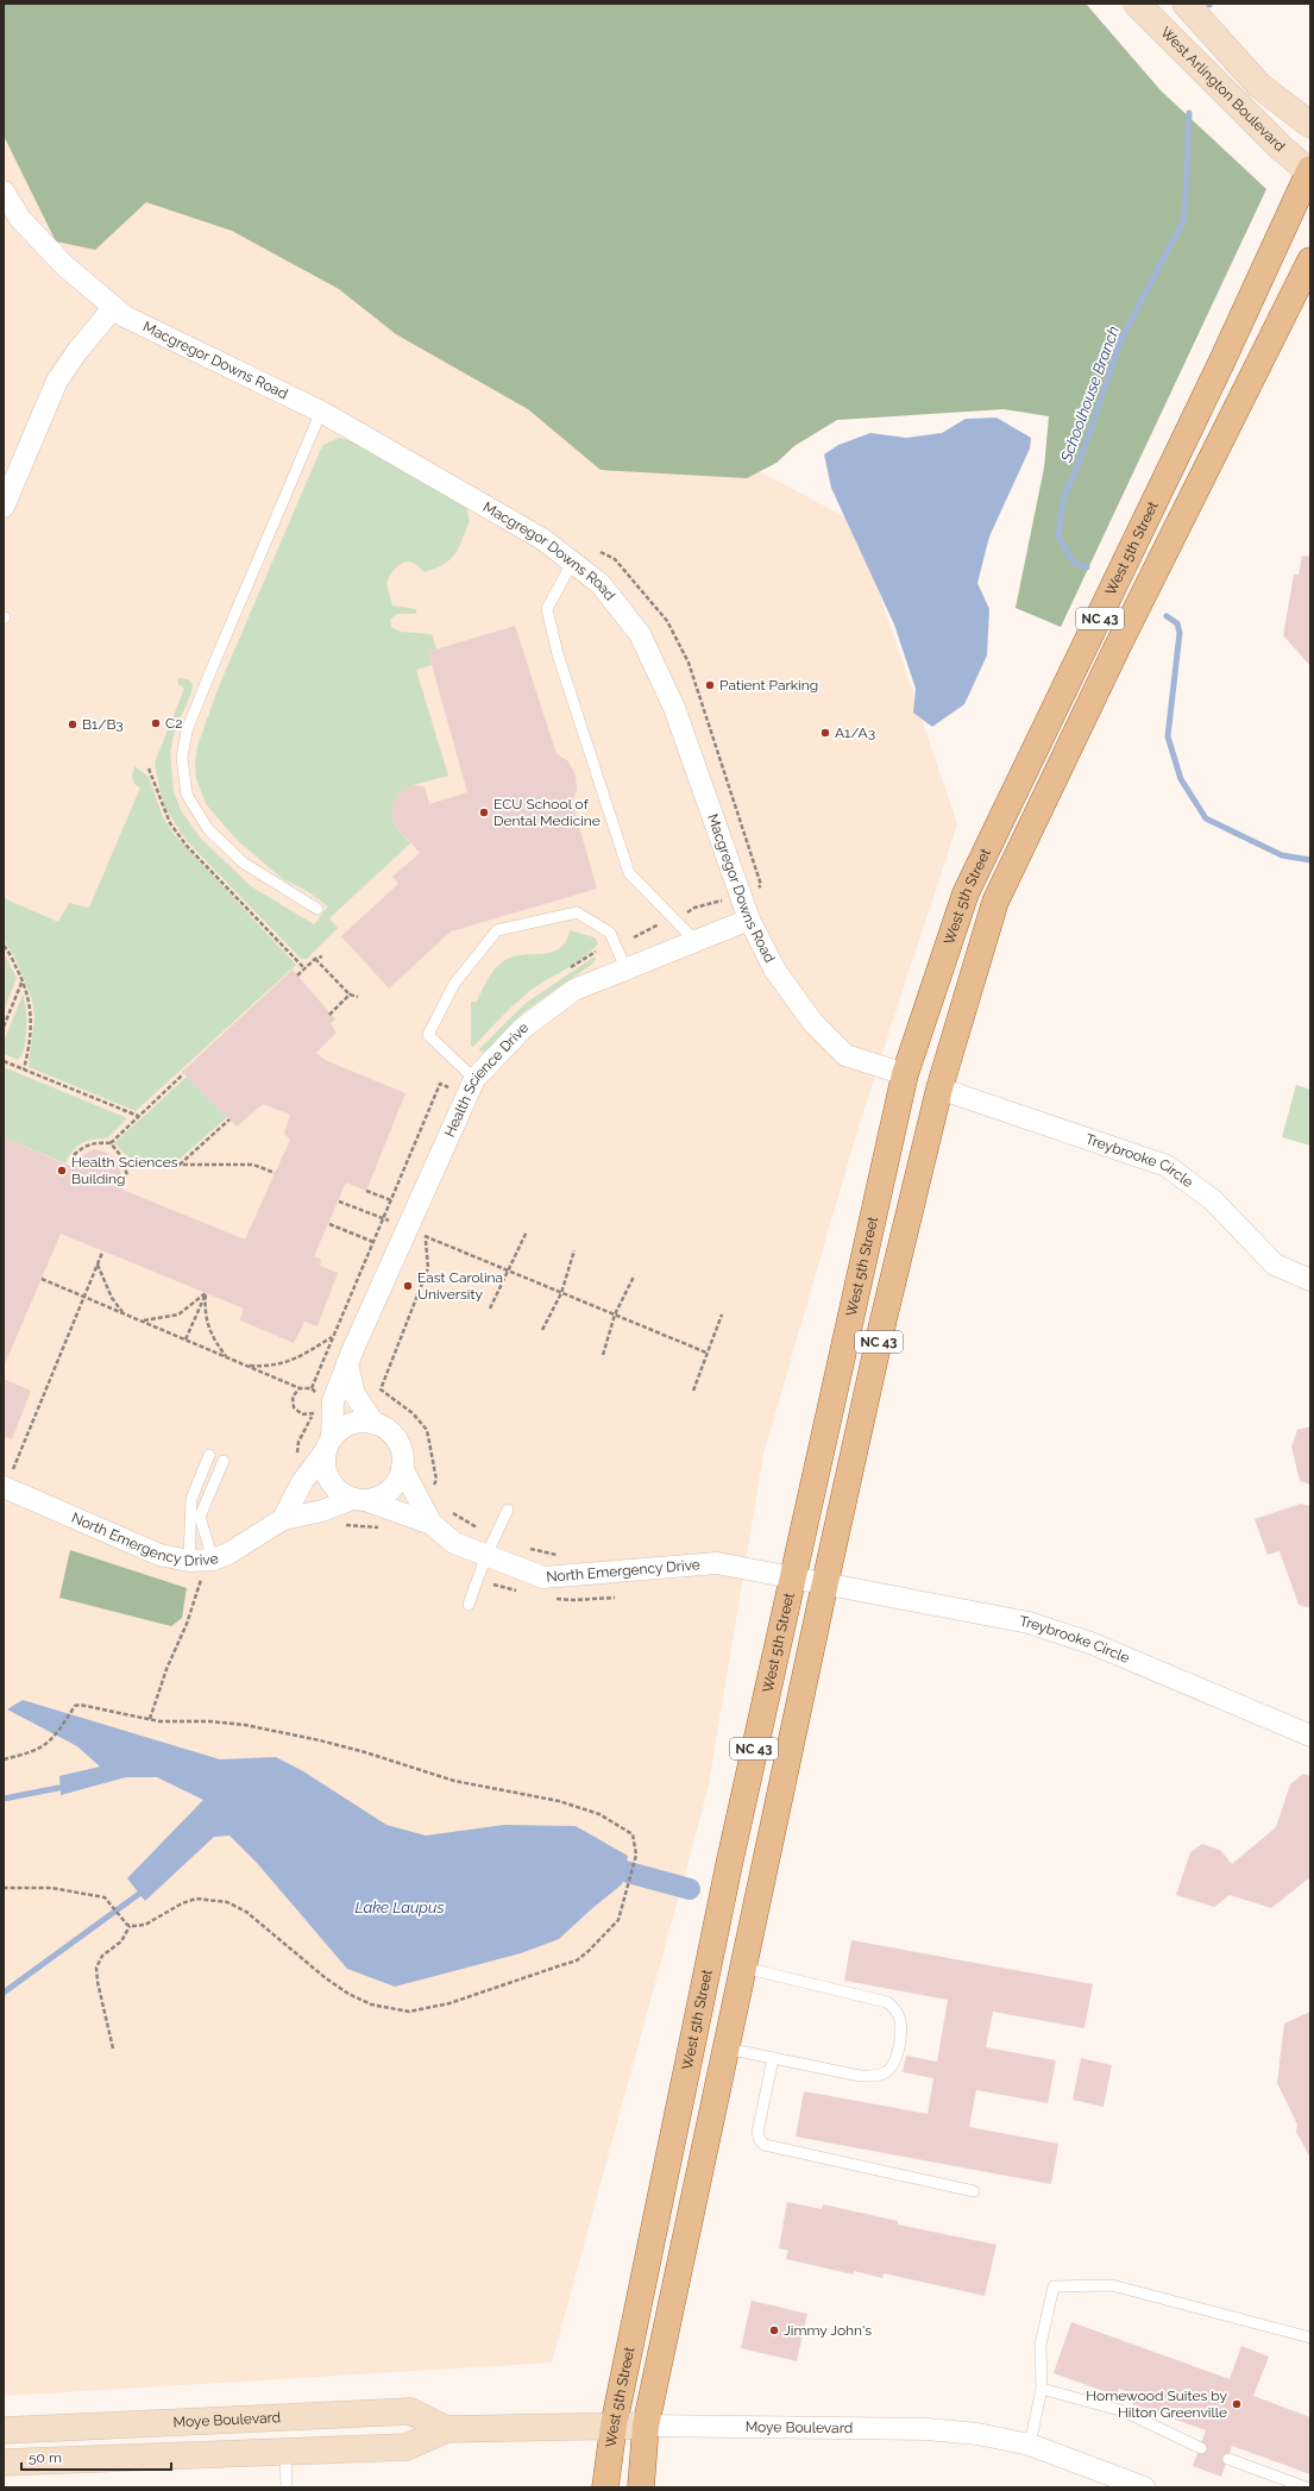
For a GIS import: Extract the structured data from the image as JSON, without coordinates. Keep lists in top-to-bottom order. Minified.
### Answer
{"streets":{"main road":["West 5th Street","NC 43"],"street":["West Arlington Boulevard","Macgregor Downs Road","Health Science Drive","Treybrooke Circle","North Emergency Drive","Moye Boulevard"]},"crossings":[["West Arlington Boulevard","West 5th Street"],["Macgregor Downs Road","West 5th Street"],["Macgregor Downs Road","Health Science Drive"],["West 5th Street","Treybrooke Circle"],["West 5th Street","North Emergency Drive"],["West 5th Street","Moye Boulevard"],["Health Science Drive","North Emergency Drive"],["Treybrooke Circle","North Emergency Drive"]],"water":["Schoolhouse Branch","Lake Laupus"],"places":["Patient Parking","C2","B1/B3","A1/A3","ECU School of Dental Medicine","Health Sciences Building","East Carolina University","Jimmy John's","Homewood Suites by Hilton Greenville"],"scale_bar":"50 m"}
